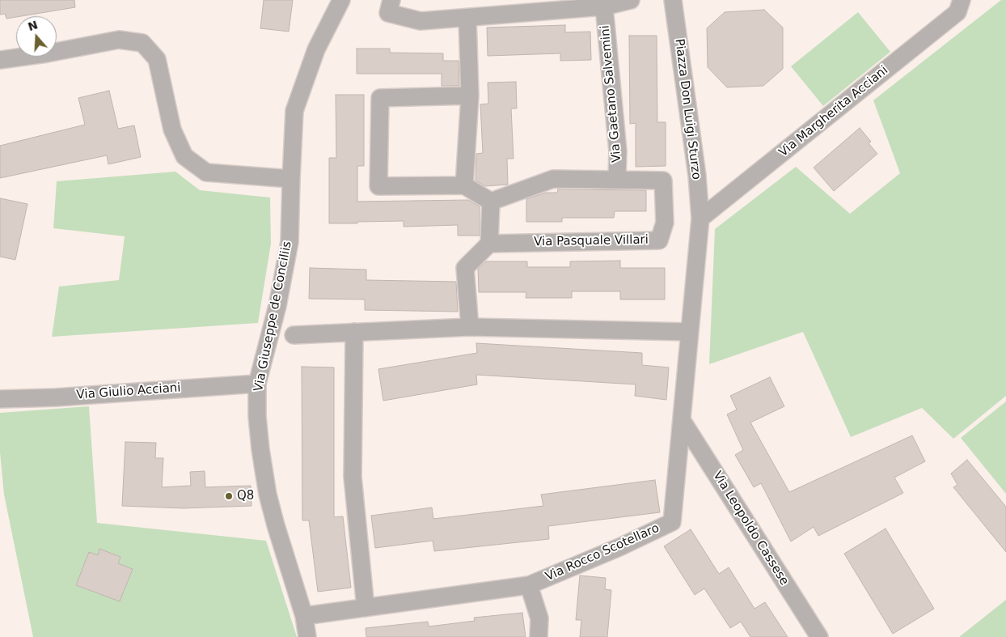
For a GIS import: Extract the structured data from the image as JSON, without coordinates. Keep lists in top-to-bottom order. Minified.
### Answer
{"streets":{"street":["Via Gaetano Salvemini","Piazza Don Luigi Sturzo","Via Margherita Acciani","Via Pasquale Villari","Via Giuseppe de Conciliis","Via Giulio Acciani","Via Leopoldo Cassese","Via Rocco Scotellaro"]},"crossings":[["Via Gaetano Salvemini","Via Pasquale Villari"],["Piazza Don Luigi Sturzo","Via Margherita Acciani"],["Piazza Don Luigi Sturzo","Via Rocco Scotellaro"],["Via Margherita Acciani","Via Rocco Scotellaro"],["Via Giuseppe de Conciliis","Via Giulio Acciani"],["Via Giuseppe de Conciliis","Via Rocco Scotellaro"],["Via Leopoldo Cassese","Via Rocco Scotellaro"]],"places":["Q8"],"north":"top"}
